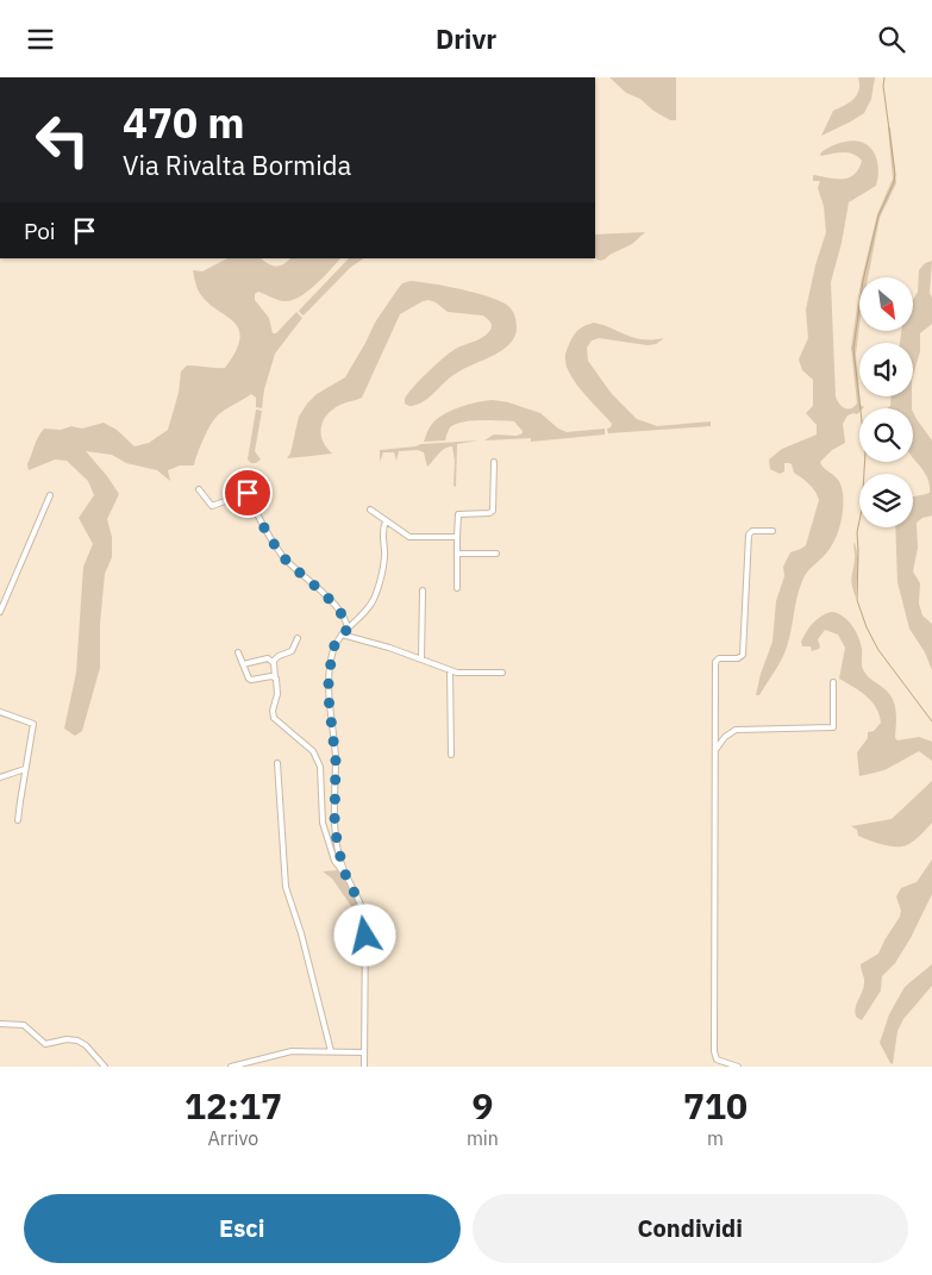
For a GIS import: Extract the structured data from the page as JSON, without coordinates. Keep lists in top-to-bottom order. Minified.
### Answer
{"north":"bottom right","page":{"header":"Drivr","turn":["470 m","Via Rivalta Bormida"],"then":"Poi","eta":["12:17","Arrivo","9","min","710","m"],"buttons":["Esci","Condividi"]}}
